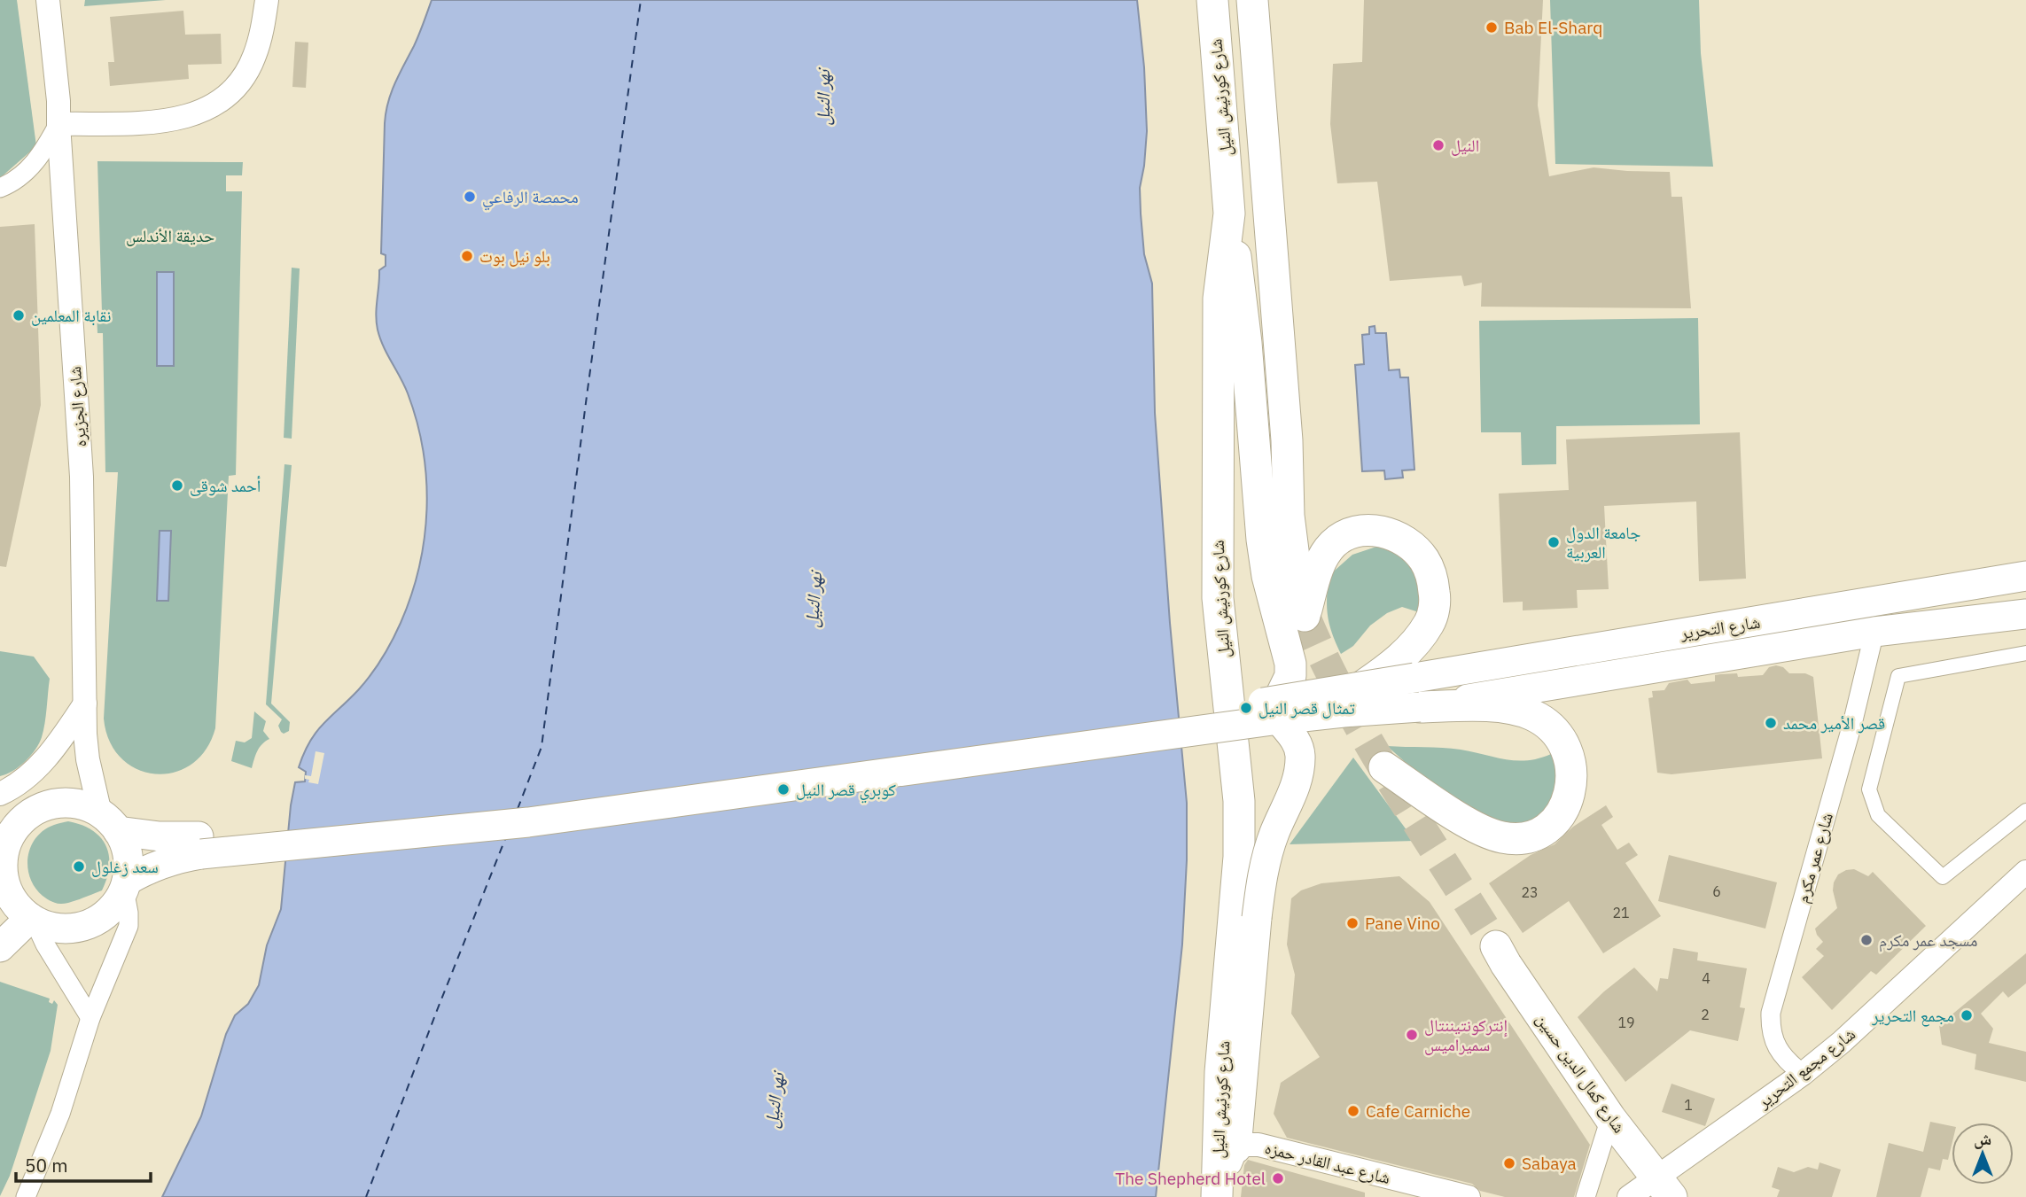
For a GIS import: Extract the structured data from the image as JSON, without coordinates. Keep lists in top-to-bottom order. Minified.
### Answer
{"streets":{"highway":["شارع كورنيش النيل","شارع كمال الدين حسين"],"main road":["شارع التحرير"],"street":["شارع الجزيره","شارع عمر مكرم","شارع مجمع التحرير","شارع عبد القادر حمزه"]},"crossings":[["شارع التحرير","شارع عمر مكرم"],["شارع عمر مكرم","شارع مجمع التحرير"],["شارع مجمع التحرير","شارع كمال الدين حسين"]],"water":["نهر النيل"],"parks":["حديقة الأندلس"],"places":["Bab El-Sharq","النيل","محمصة الرفاعي","بلو نيل بوت","نقابة المعلمين","أحمد شوقى","جامعة الدول العربية","تمثال قصر النيل","قصر الأمير محمد","كوبري قصر النيل","سعد زغلول","Pane Vino","مسجد عمر مكرم","مجمع التحرير","إنتركونتيننتال سميراميس","Cafe Carniche","Sabaya","The Shepherd Hotel"],"house_numbers":["6","23","21","4","2","19","1"],"scale_bar":"50 m","north":"top"}
